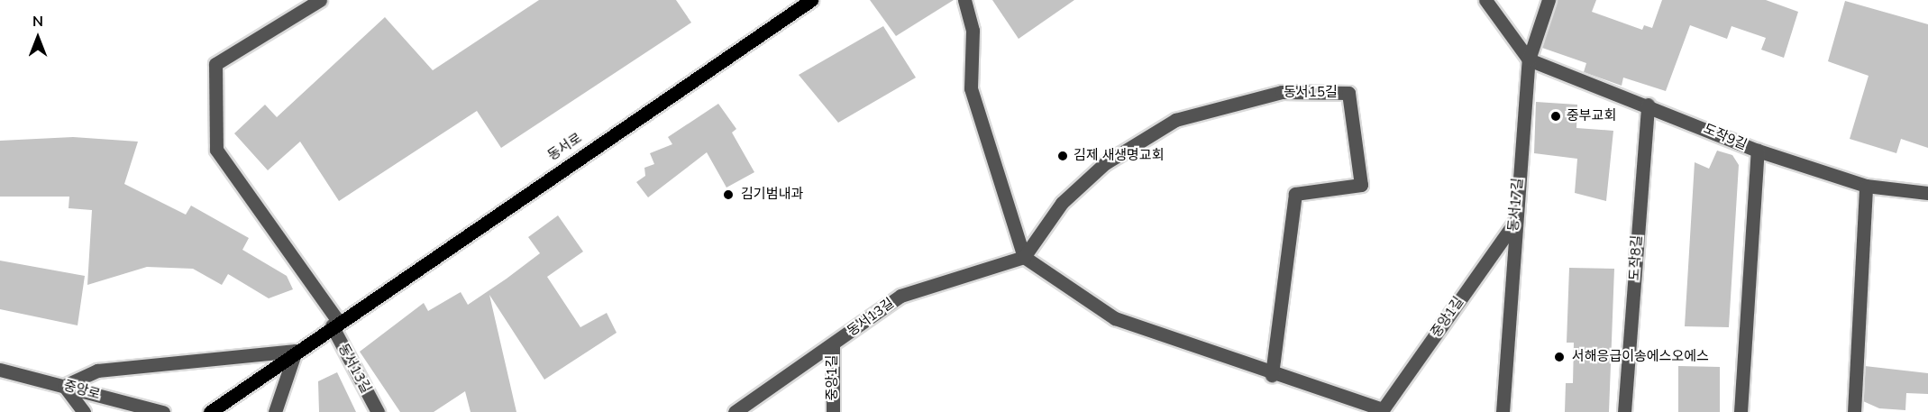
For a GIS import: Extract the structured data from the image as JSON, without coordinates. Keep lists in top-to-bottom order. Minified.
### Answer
{"streets":{"main road":["동서로"],"street":["동서15길","도작9길","동서17길","도작8길","동서13길","중앙1길","중앙로"]},"crossings":[["동서15길","동서13길"],["도작9길","동서17길"],["도작9길","도작8길"],["동서로","동서13길"],["동서17길","중앙1길"],["동서13길","중앙1길"]],"places":["중부교회","김제 새생명교회","김기범내과","서해응급이송에스오에스"],"north":"top"}
